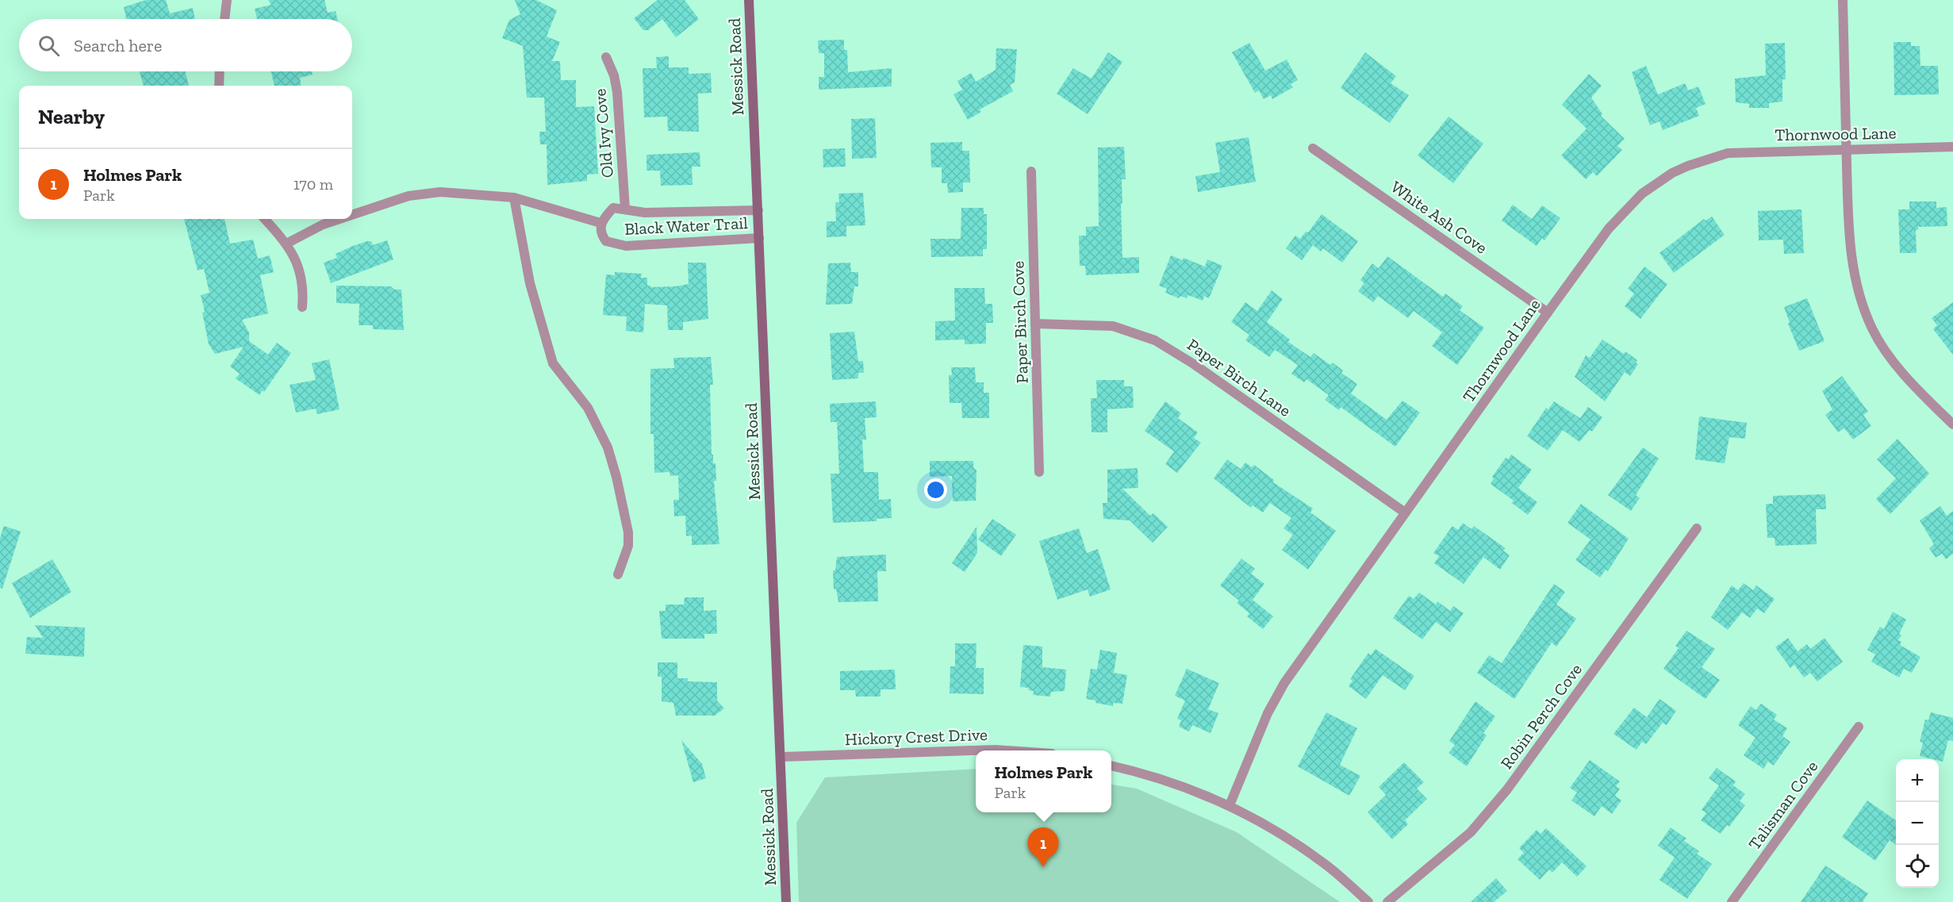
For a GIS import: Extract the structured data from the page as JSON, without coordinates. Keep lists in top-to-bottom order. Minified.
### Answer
{"streets":{"street":["Messick Road","Old Ivy Cove","Thornwood Lane","White Ash Cove","Black Water Trail","Paper Birch Cove","Paper Birch Lane","Robin Perch Cove","Hickory Crest Drive","Talisman Cove"]},"crossings":[["Messick Road","Black Water Trail"],["Messick Road","Hickory Crest Drive"],["Old Ivy Cove","Black Water Trail"],["Thornwood Lane","White Ash Cove"],["Thornwood Lane","Paper Birch Lane"],["Paper Birch Cove","Paper Birch Lane"]],"page":{"search":"Search here","heading":"Nearby","list":[{"mark":"1","name":"Holmes Park","note":"Park","value":"170 m"}],"popup":["Holmes Park","Park"],"map_buttons":["+","−"],"pins":"1"}}
